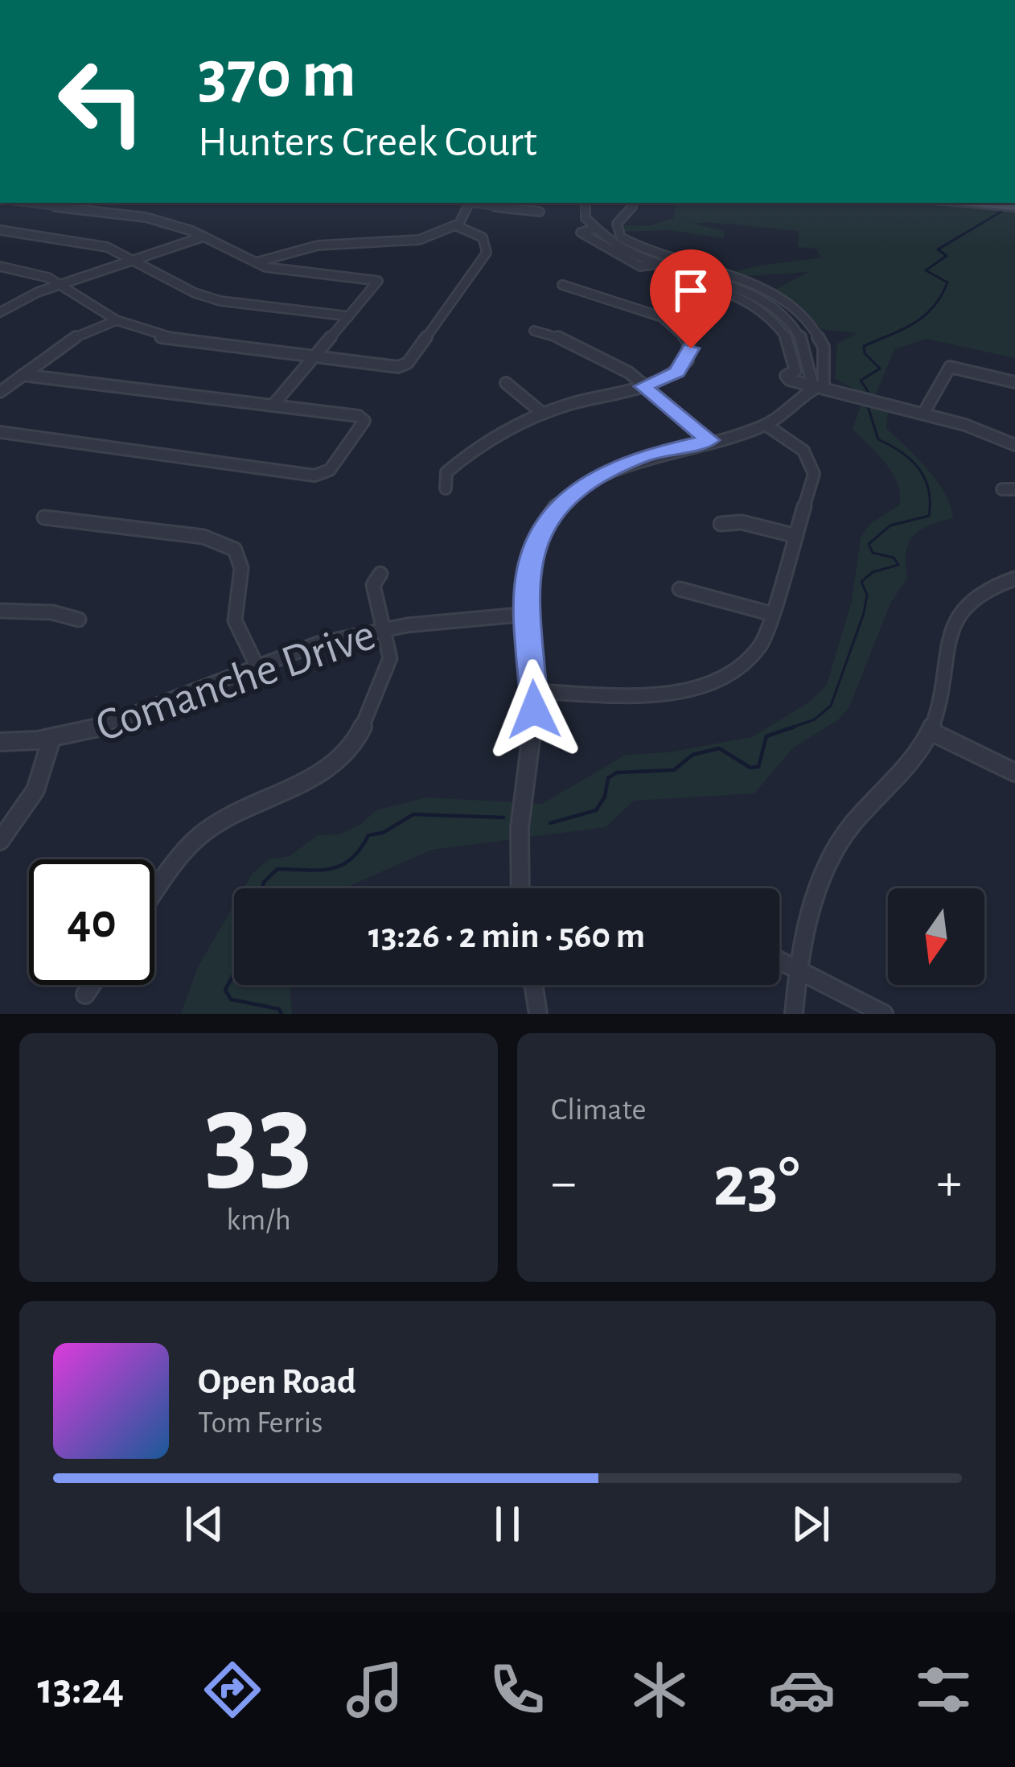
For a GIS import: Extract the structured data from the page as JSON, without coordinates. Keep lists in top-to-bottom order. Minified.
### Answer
{"streets":{"street":["Comanche Drive"]},"north":"bottom","page":{"turn":["370 m","Hunters Creek Court"],"limit":"40","trip":"13:26 · 2 min · 560 m","tile":[["33","km/h"],"Climate"],"heat":["−","23°","+"],"song":["Open Road","Tom Ferris"],"tabs":"13:24"}}
